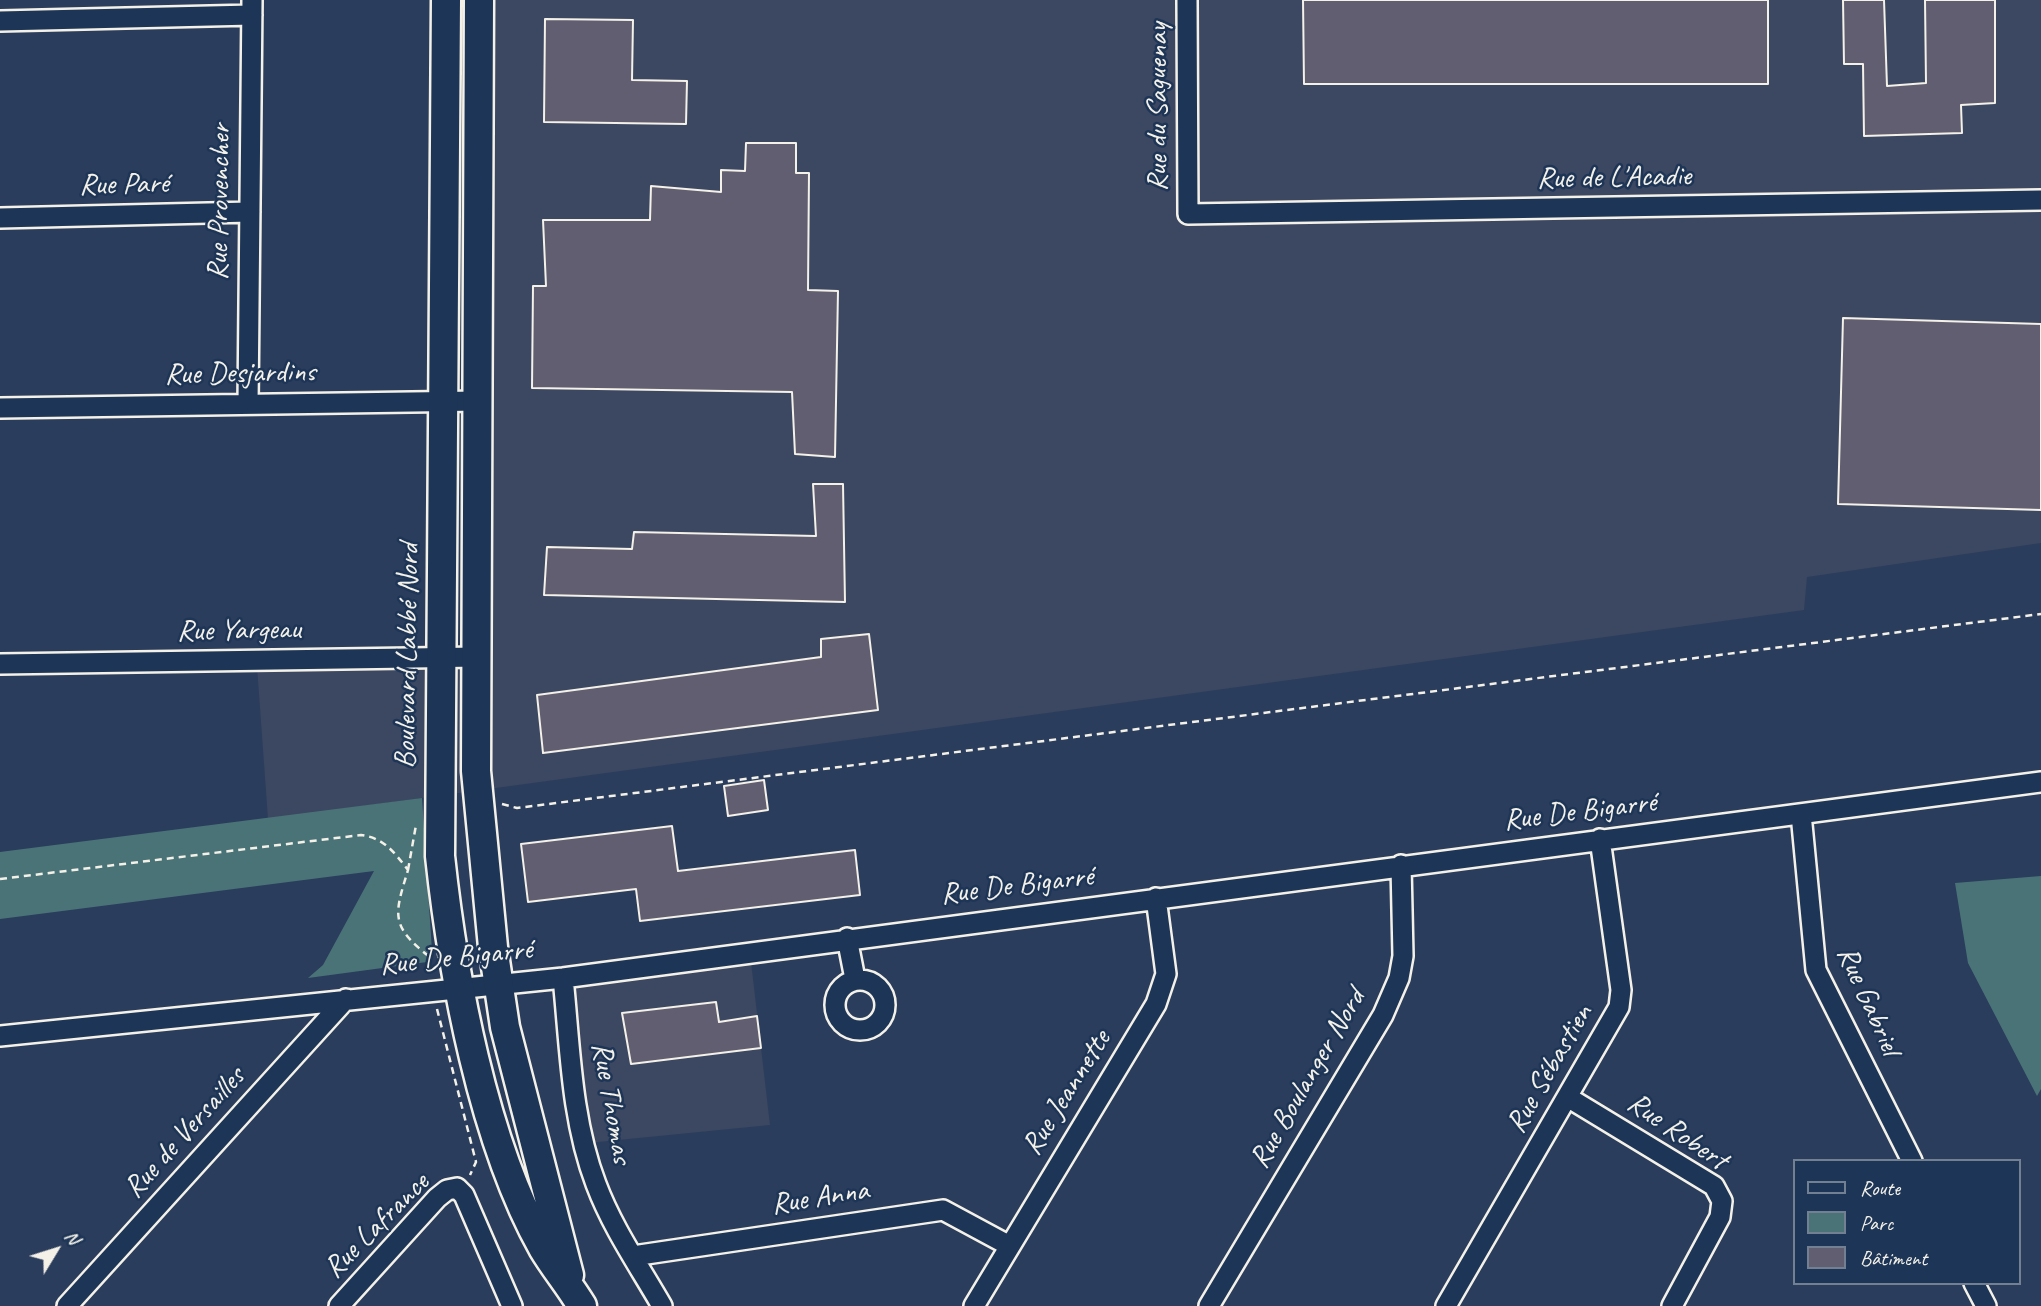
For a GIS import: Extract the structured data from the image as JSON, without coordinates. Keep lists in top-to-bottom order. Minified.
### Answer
{"streets":{"main road":["Boulevard Labbé Nord"],"street":["Rue du Saguenay","Rue de L'Acadie","Rue Paré","Rue Provencher","Rue Desjardins","Rue Yargeau","Rue De Bigarré","Rue Gabriel","Rue Sébastien","Rue Boulanger Nord","Rue Jeannette","Rue Thomas","Rue Robert","Rue de Versailles","Rue Anna","Rue Lafrance"]},"crossings":[["Rue du Saguenay","Rue de L'Acadie"],["Rue Paré","Rue Provencher"],["Rue Provencher","Rue Desjardins"],["Rue Desjardins","Boulevard Labbé Nord"],["Rue Yargeau","Boulevard Labbé Nord"],["Boulevard Labbé Nord","Rue De Bigarré"],["Rue De Bigarré","Rue Gabriel"],["Rue De Bigarré","Rue Sébastien"],["Rue De Bigarré","Rue Boulanger Nord"],["Rue De Bigarré","Rue Jeannette"],["Rue De Bigarré","Rue Thomas"],["Rue De Bigarré","Rue de Versailles"],["Rue Sébastien","Rue Robert"],["Rue Jeannette","Rue Anna"],["Rue Thomas","Rue Anna"]],"legend":["Route","Parc","Bâtiment"],"north":"top right"}
